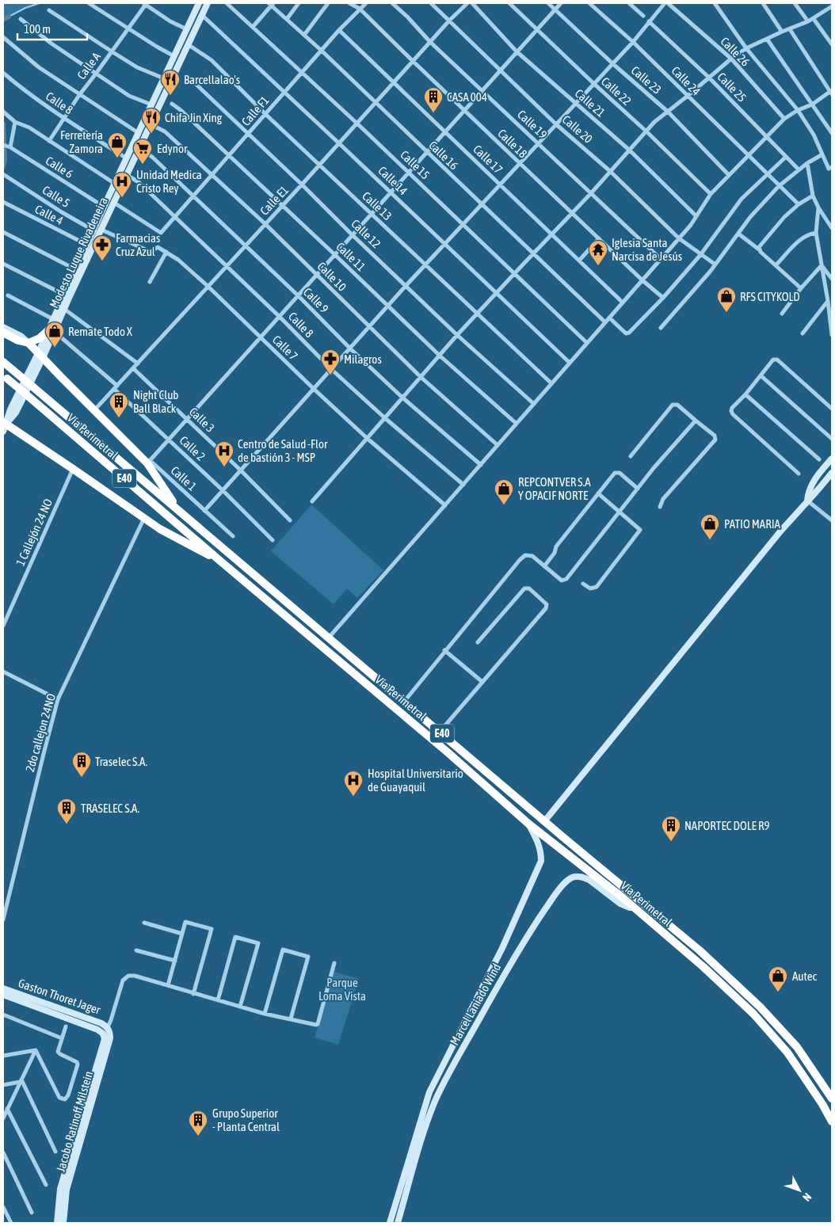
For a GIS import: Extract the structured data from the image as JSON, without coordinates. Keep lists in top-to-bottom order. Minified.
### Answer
{"streets":{"highway":["Vía Perimetral","E40"],"street":["Calle 26","Calle A","Calle 23","Calle 24","Calle 25","Calle 22","Calle 8","Calle 21","Calle F1","Calle 19","Calle 20","Calle 18","Calle 16","Calle 17","Calle 15","Calle 6","Calle 14","Calle 5","Calle E1","Calle 13","Calle 4","Calle 12","Modesto Luque Rivadeneira","Calle 11","Calle 10","Calle 9","Calle 7","Calle 3","Calle 2","Calle 1","1 Callejón 24 NO","2do callejon 24NO","Gaston Thoret Jager","Marcel Laniado Wind","Jacobo Ratinoff Milstein"]},"crossings":[["Calle A","Calle 8"],["Calle 8","Calle F1"],["Calle 8","Calle E1"],["Calle 8","Modesto Luque Rivadeneira"],["Calle F1","Calle 18"],["Calle F1","Calle 16"],["Calle F1","Calle 17"],["Calle F1","Calle 15"],["Calle F1","Calle 14"],["Calle F1","Calle 13"],["Calle F1","Calle 12"],["Calle F1","Modesto Luque Rivadeneira"],["Calle F1","Calle 11"],["Calle F1","Calle 10"],["Calle F1","Calle 9"],["Calle 19","Calle E1"],["Calle 20","Calle E1"],["Calle 18","Calle E1"],["Calle 16","Calle E1"],["Calle 17","Calle E1"],["Calle 15","Calle E1"],["Calle 6","Modesto Luque Rivadeneira"],["Calle 14","Calle E1"],["Calle 14","Modesto Luque Rivadeneira"],["Calle 5","Modesto Luque Rivadeneira"],["Calle E1","Calle 13"],["Calle E1","Calle 12"],["Calle E1","Calle 11"],["Calle E1","Calle 10"],["Calle E1","Calle 9"],["Calle E1","Calle 7"],["Calle E1","Calle 3"],["Calle E1","Calle 2"],["Calle 13","Modesto Luque Rivadeneira"],["Calle 4","Modesto Luque Rivadeneira"],["Modesto Luque Rivadeneira","Calle 10"],["Modesto Luque Rivadeneira","Calle 9"],["Modesto Luque Rivadeneira","Calle 2"],["Vía Perimetral","Marcel Laniado Wind"],["Gaston Thoret Jager","Jacobo Ratinoff Milstein"]],"parks":["Parque Loma Vista"],"places":{"restaurant":["Barcellalao's","Chifa Jin Xing"],"building":["CASA 004","Night Club Ball Black","Traselec S.A.","TRASELEC S.A.","NAPORTEC DOLE R9","Grupo Superior - Planta Central"],"shop":["Ferretería Zamora","RFS CITYKOLD","Remate Todo X","REPCONTVER S.A Y OPACIF NORTE","PATIO MARIA","Autec"],"supermarket":["Edynor"],"hospital":["Unidad Medica Cristo Rey","Centro de Salud -Flor de bastión 3 - MSP","Hospital Universitario de Guayaquil"],"pharmacy":["Farmacias Cruz Azul","Milagros"],"temple":["Iglesia Santa Narcisa de Jesús"]},"scale_bar":"100 m","north":"bottom right"}
